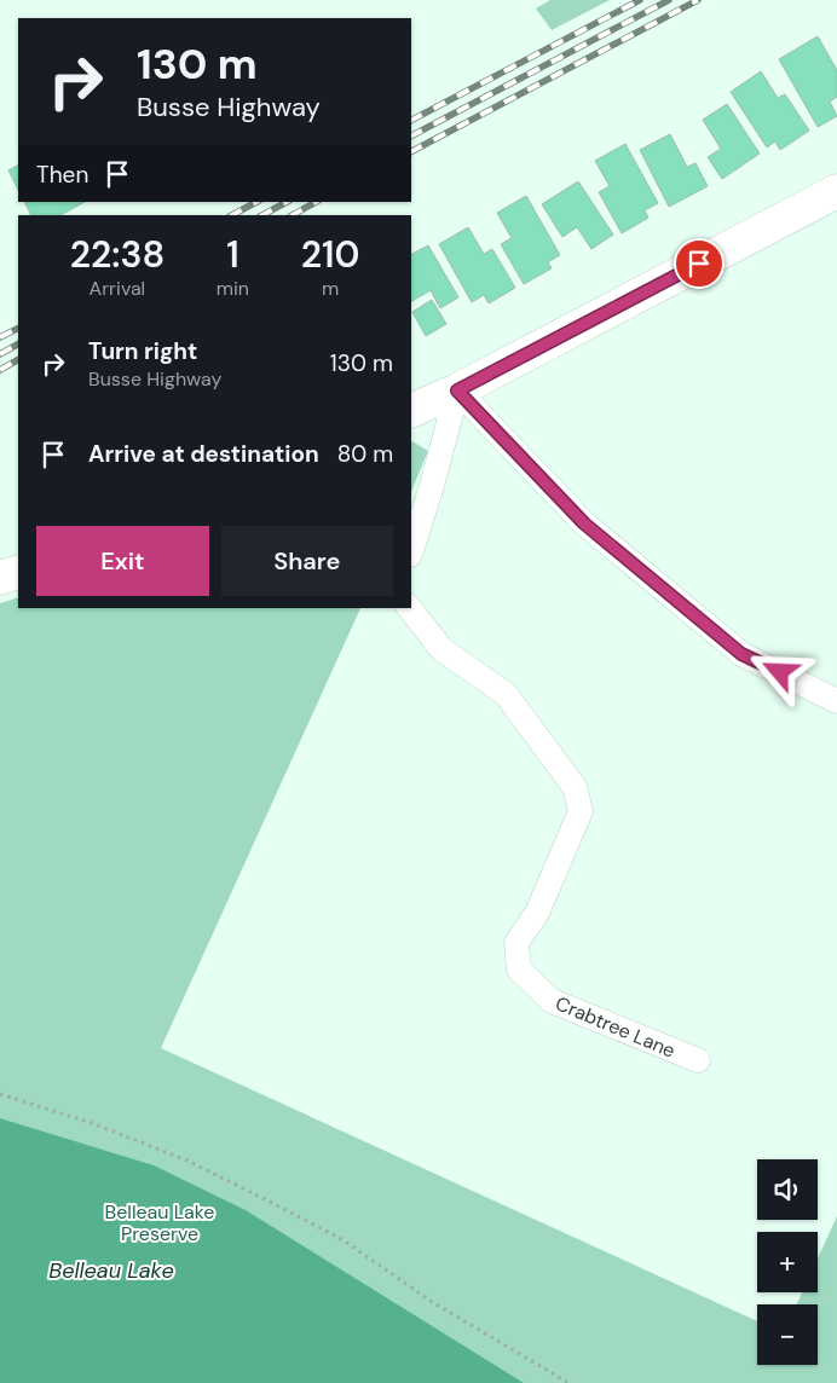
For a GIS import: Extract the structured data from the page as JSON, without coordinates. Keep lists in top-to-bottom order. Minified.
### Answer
{"streets":{"street":["Crabtree Lane"]},"water":["Belleau Lake"],"parks":["Belleau Lake Preserve"],"page":{"turn":["130 m","Busse Highway"],"then":"Then","eta":["22:38","Arrival","1","min","210","m"],"list":[{"name":"Turn right","note":"Busse Highway","value":"130 m"},{"name":"Arrive at destination","value":"80 m"}],"buttons":["Exit","Share"],"map_buttons":["+","−"]}}
